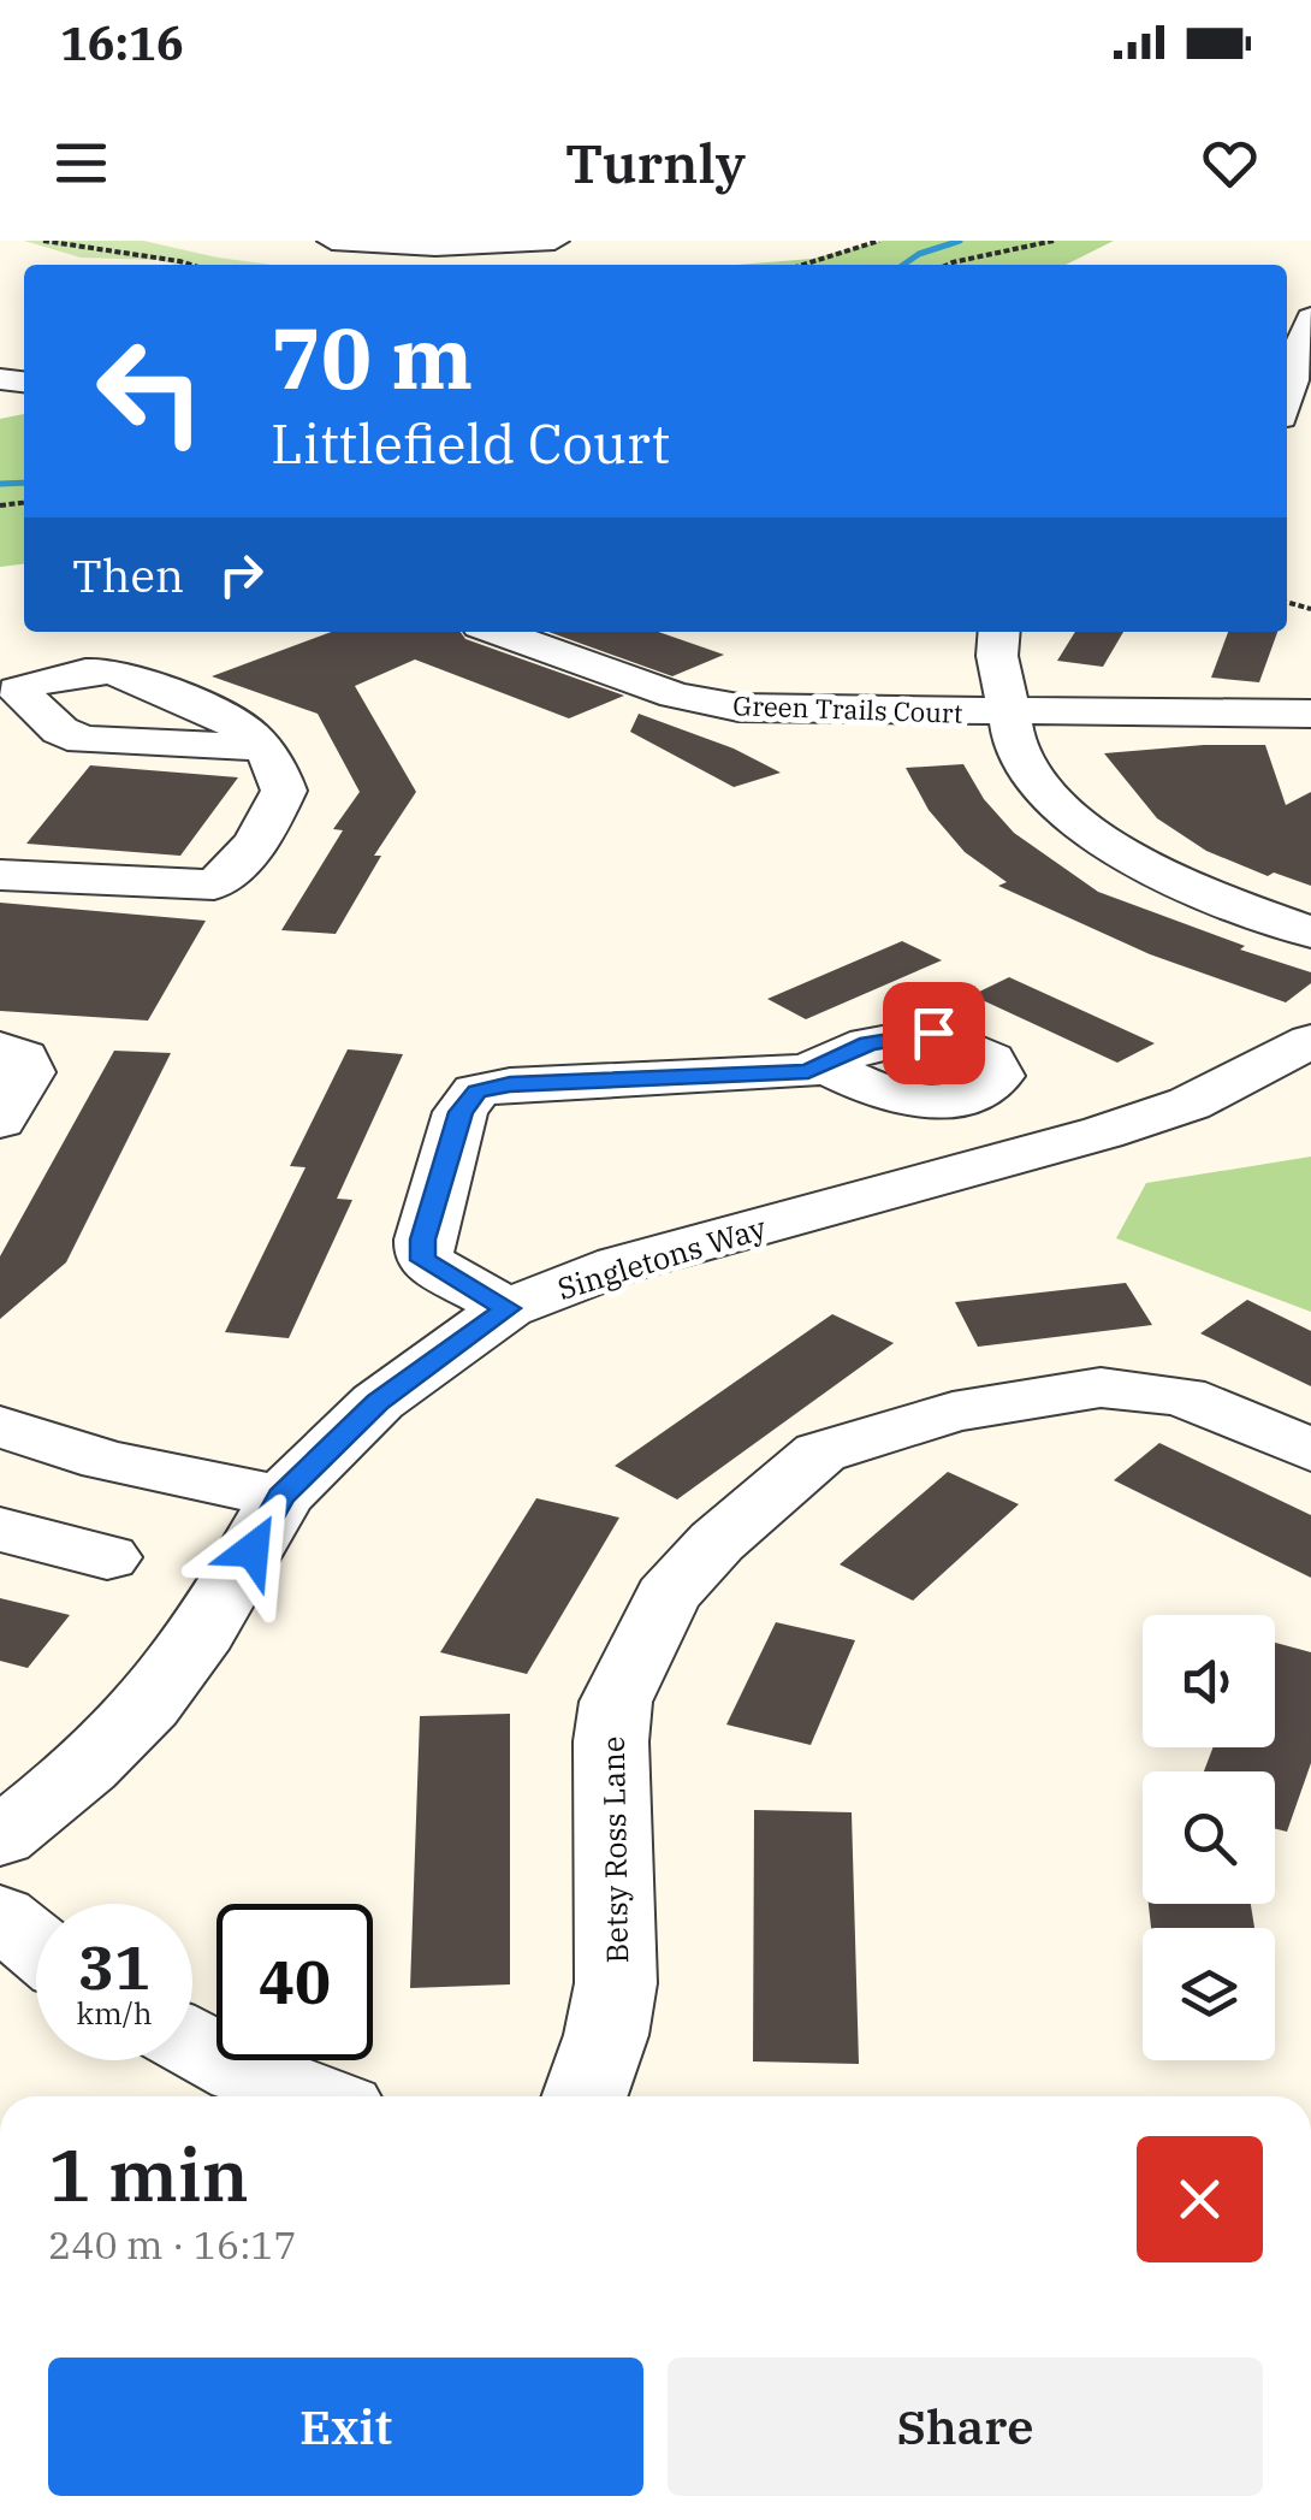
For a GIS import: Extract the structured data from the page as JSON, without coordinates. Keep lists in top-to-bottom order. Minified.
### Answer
{"streets":{"street":["Green Trails Court","Singletons Way","Betsy Ross Lane"]},"page":{"status":"16:16","header":"Turnly","turn":["70 m","Littlefield Court"],"then":"Then","speed":"31 km/h","limit":"40","heading":["1 min","240 m · 16:17"],"buttons":["Exit","Share"]}}
